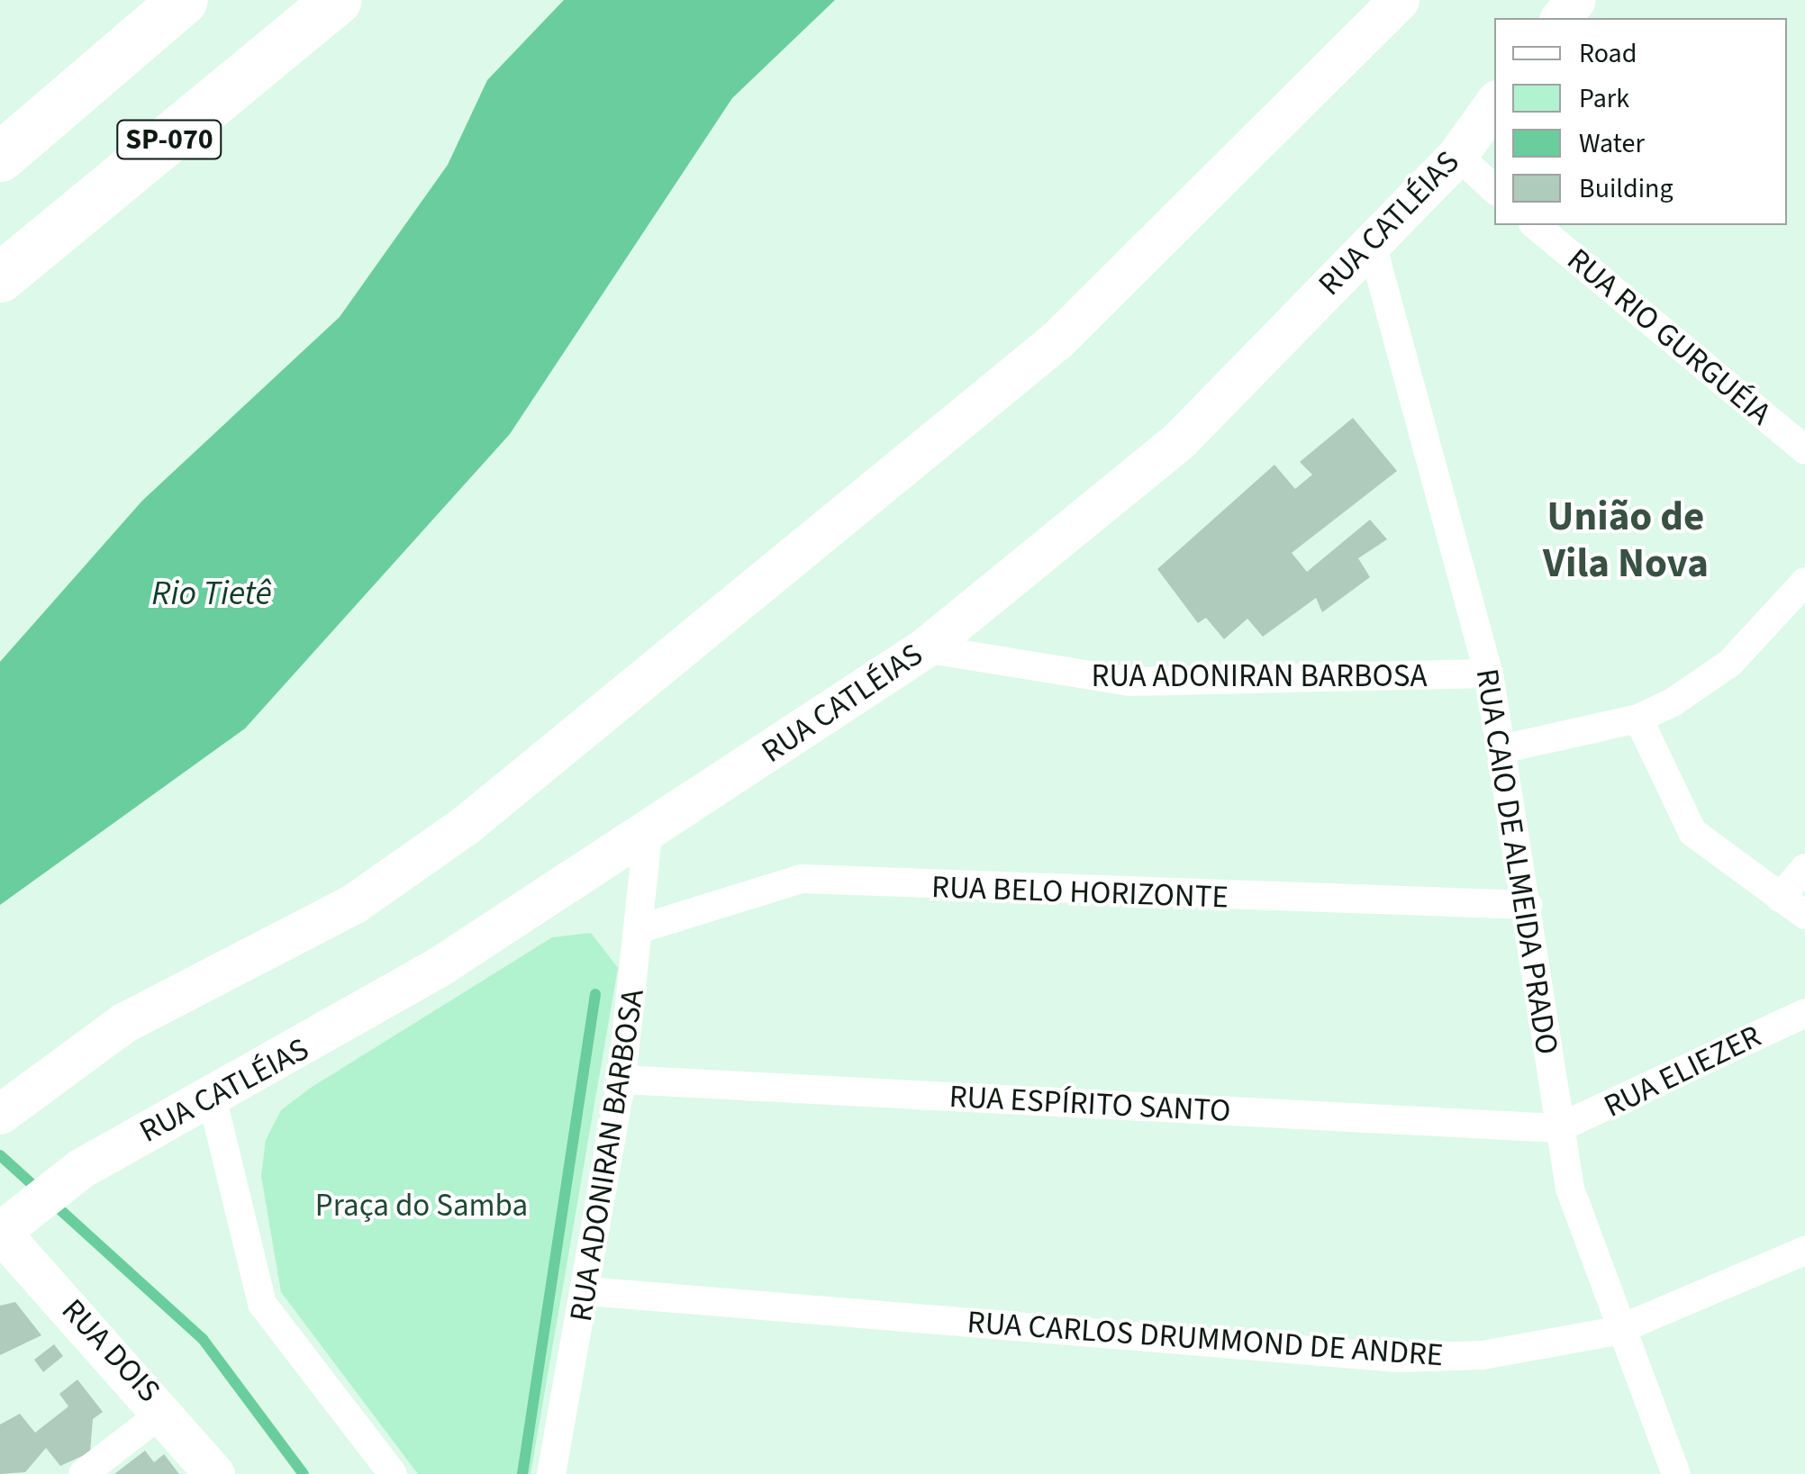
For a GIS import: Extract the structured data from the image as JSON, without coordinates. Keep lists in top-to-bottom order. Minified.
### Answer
{"streets":{"highway":["SP-070"],"street":["RUA CATLÉIAS","RUA RIO GURGUÉIA","RUA ADONIRAN BARBOSA","RUA CAIO DE ALMEIDA PRADO","RUA BELO HORIZONTE","RUA ELIEZER","RUA ESPÍRITO SANTO","RUA CARLOS DRUMMOND DE ANDRE","RUA DOIS"]},"crossings":[["RUA CATLÉIAS","RUA ADONIRAN BARBOSA"],["RUA CATLÉIAS","RUA CAIO DE ALMEIDA PRADO"],["RUA CATLÉIAS","RUA DOIS"],["RUA ADONIRAN BARBOSA","RUA CAIO DE ALMEIDA PRADO"],["RUA ADONIRAN BARBOSA","RUA BELO HORIZONTE"],["RUA ADONIRAN BARBOSA","RUA ESPÍRITO SANTO"],["RUA ADONIRAN BARBOSA","RUA CARLOS DRUMMOND DE ANDRE"],["RUA CAIO DE ALMEIDA PRADO","RUA BELO HORIZONTE"],["RUA CAIO DE ALMEIDA PRADO","RUA ELIEZER"],["RUA CAIO DE ALMEIDA PRADO","RUA ESPÍRITO SANTO"],["RUA CAIO DE ALMEIDA PRADO","RUA CARLOS DRUMMOND DE ANDRE"],["RUA ELIEZER","RUA ESPÍRITO SANTO"]],"districts":["União de Vila Nova"],"water":["Rio Tietê"],"parks":["Praça do Samba"],"legend":["Road","Park","Water","Building"]}
